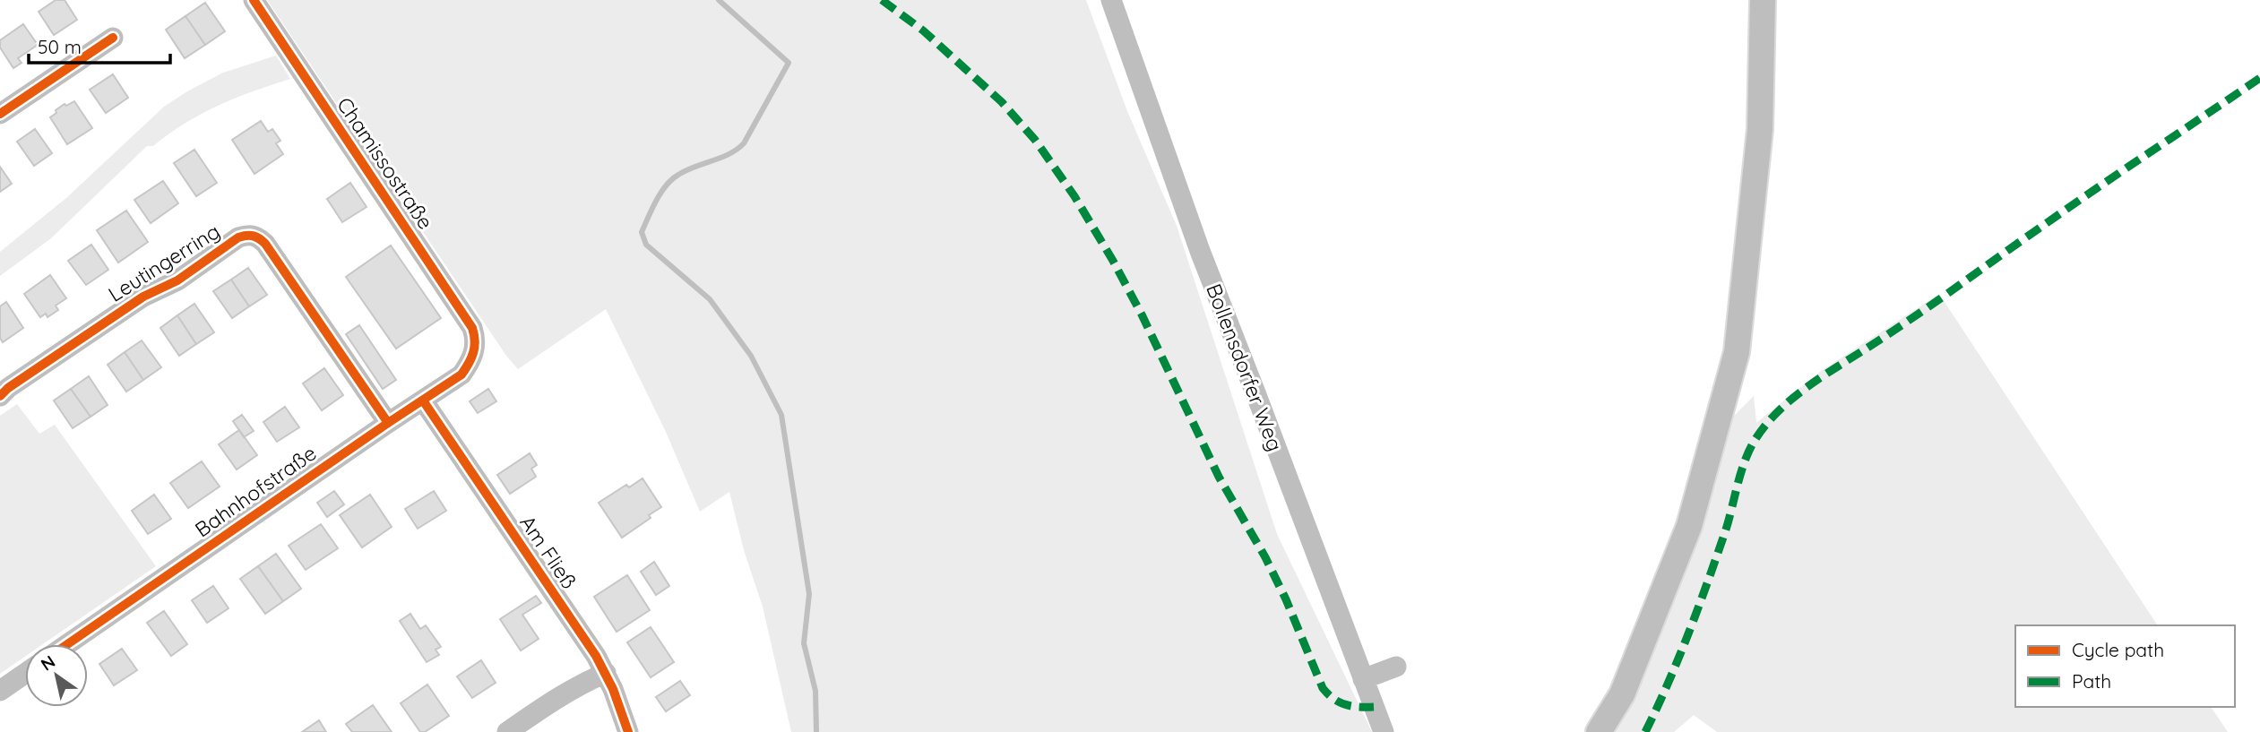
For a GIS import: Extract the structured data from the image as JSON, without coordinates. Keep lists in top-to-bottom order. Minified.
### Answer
{"streets":{"street":["Chamissostraße","Leutingerring","Bollensdorfer Weg","Bahnhofstraße","Am Fließ"]},"crossings":[["Chamissostraße","Bahnhofstraße"],["Leutingerring","Bahnhofstraße"],["Bahnhofstraße","Am Fließ"]],"legend":["Cycle path","Path"],"scale_bar":"50 m","north":"top left"}
